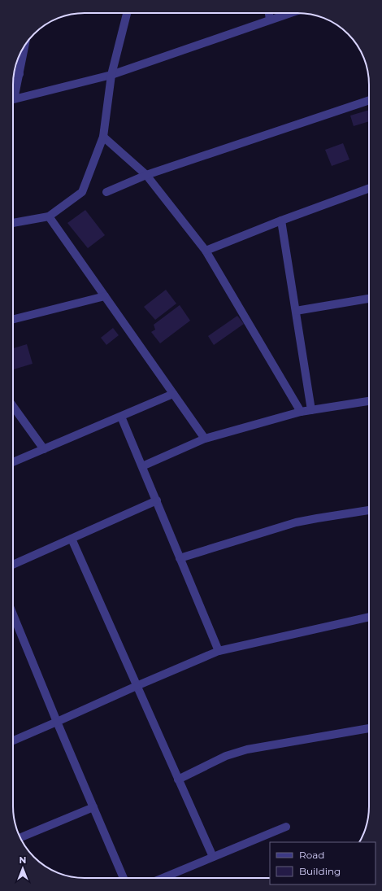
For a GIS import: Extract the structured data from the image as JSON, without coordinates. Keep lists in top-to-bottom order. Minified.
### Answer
{"legend":["Road","Building"],"north":"top"}
